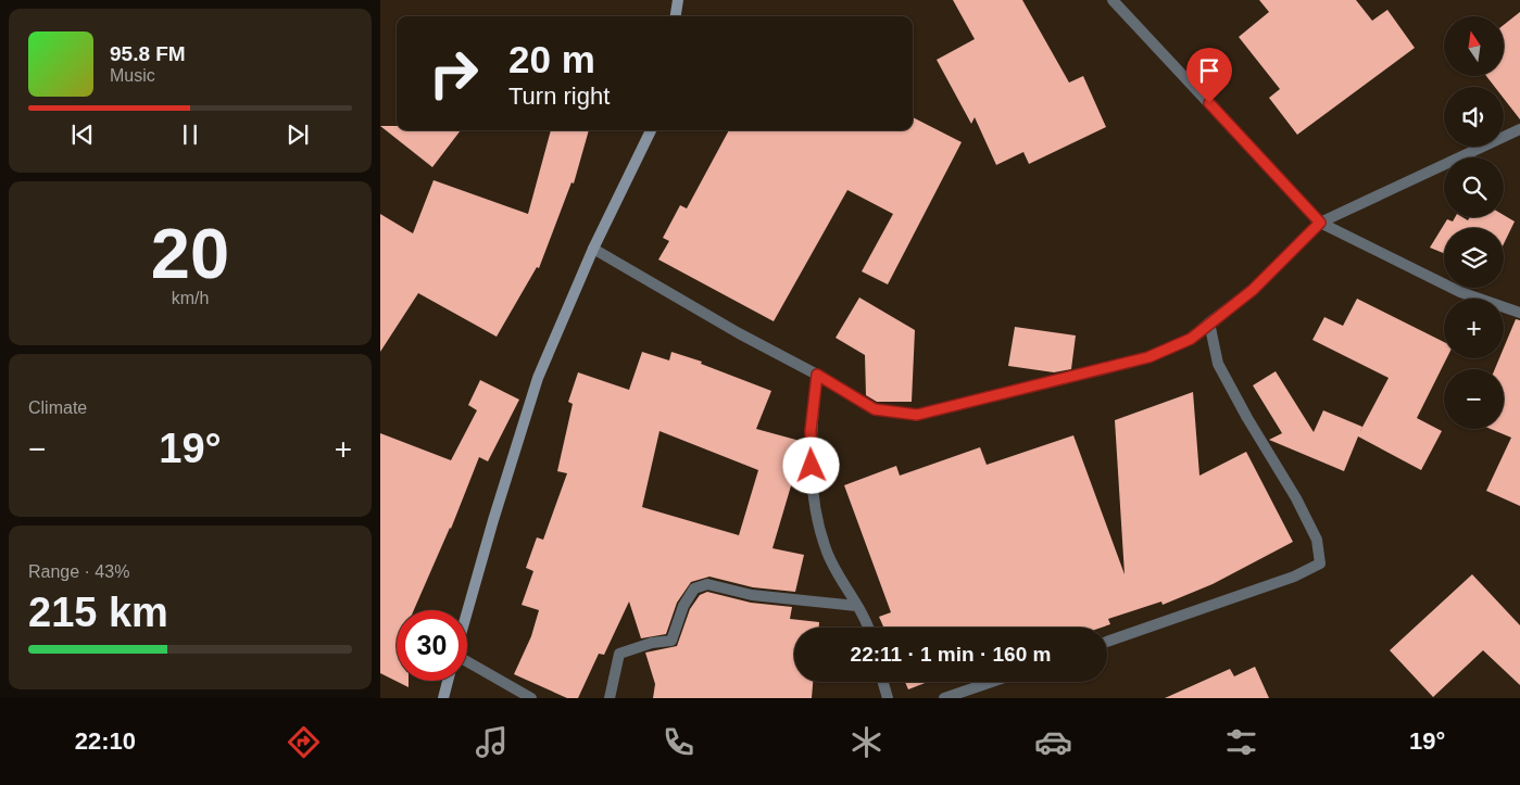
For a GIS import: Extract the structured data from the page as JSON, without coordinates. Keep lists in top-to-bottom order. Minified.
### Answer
{"north":"top","page":{"map_buttons":["+","−"],"turn":["20 m","Turn right"],"song":["95.8 FM","Music"],"tile":[["20","km/h"],"Climate",["Range · 43%","215 km"]],"heat":["−","19°","+"],"limit":"30","trip":"22:11 · 1 min · 160 m","tabs":["22:10","19°"]}}
